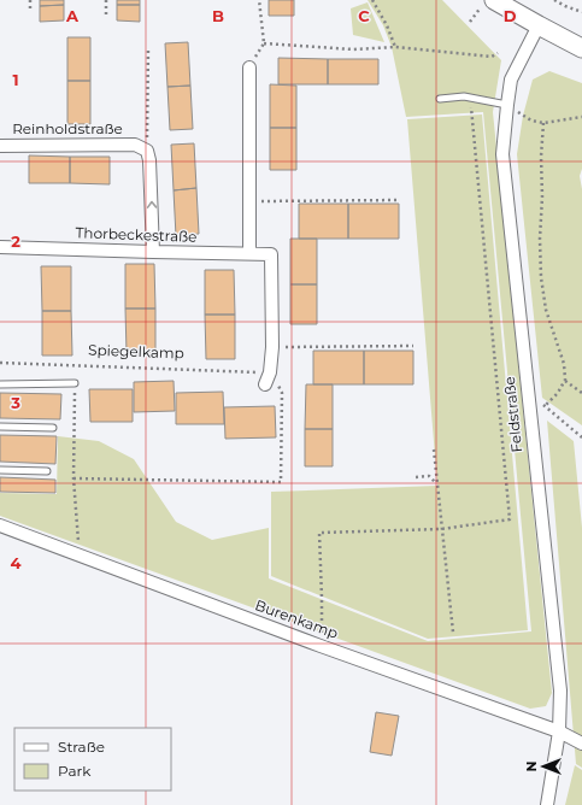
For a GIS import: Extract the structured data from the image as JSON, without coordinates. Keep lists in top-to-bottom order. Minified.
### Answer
{"streets":{"street":["Reinholdstraße","Thorbeckestraße","Feldstraße","Burenkamp"],"path":["Spiegelkamp"]},"crossings":[["Feldstraße","Burenkamp"]],"legend":["Straße","Park"],"north":"left","grid":{"columns":["A","B","C","D"],"rows":["1","2","3","4"]}}
